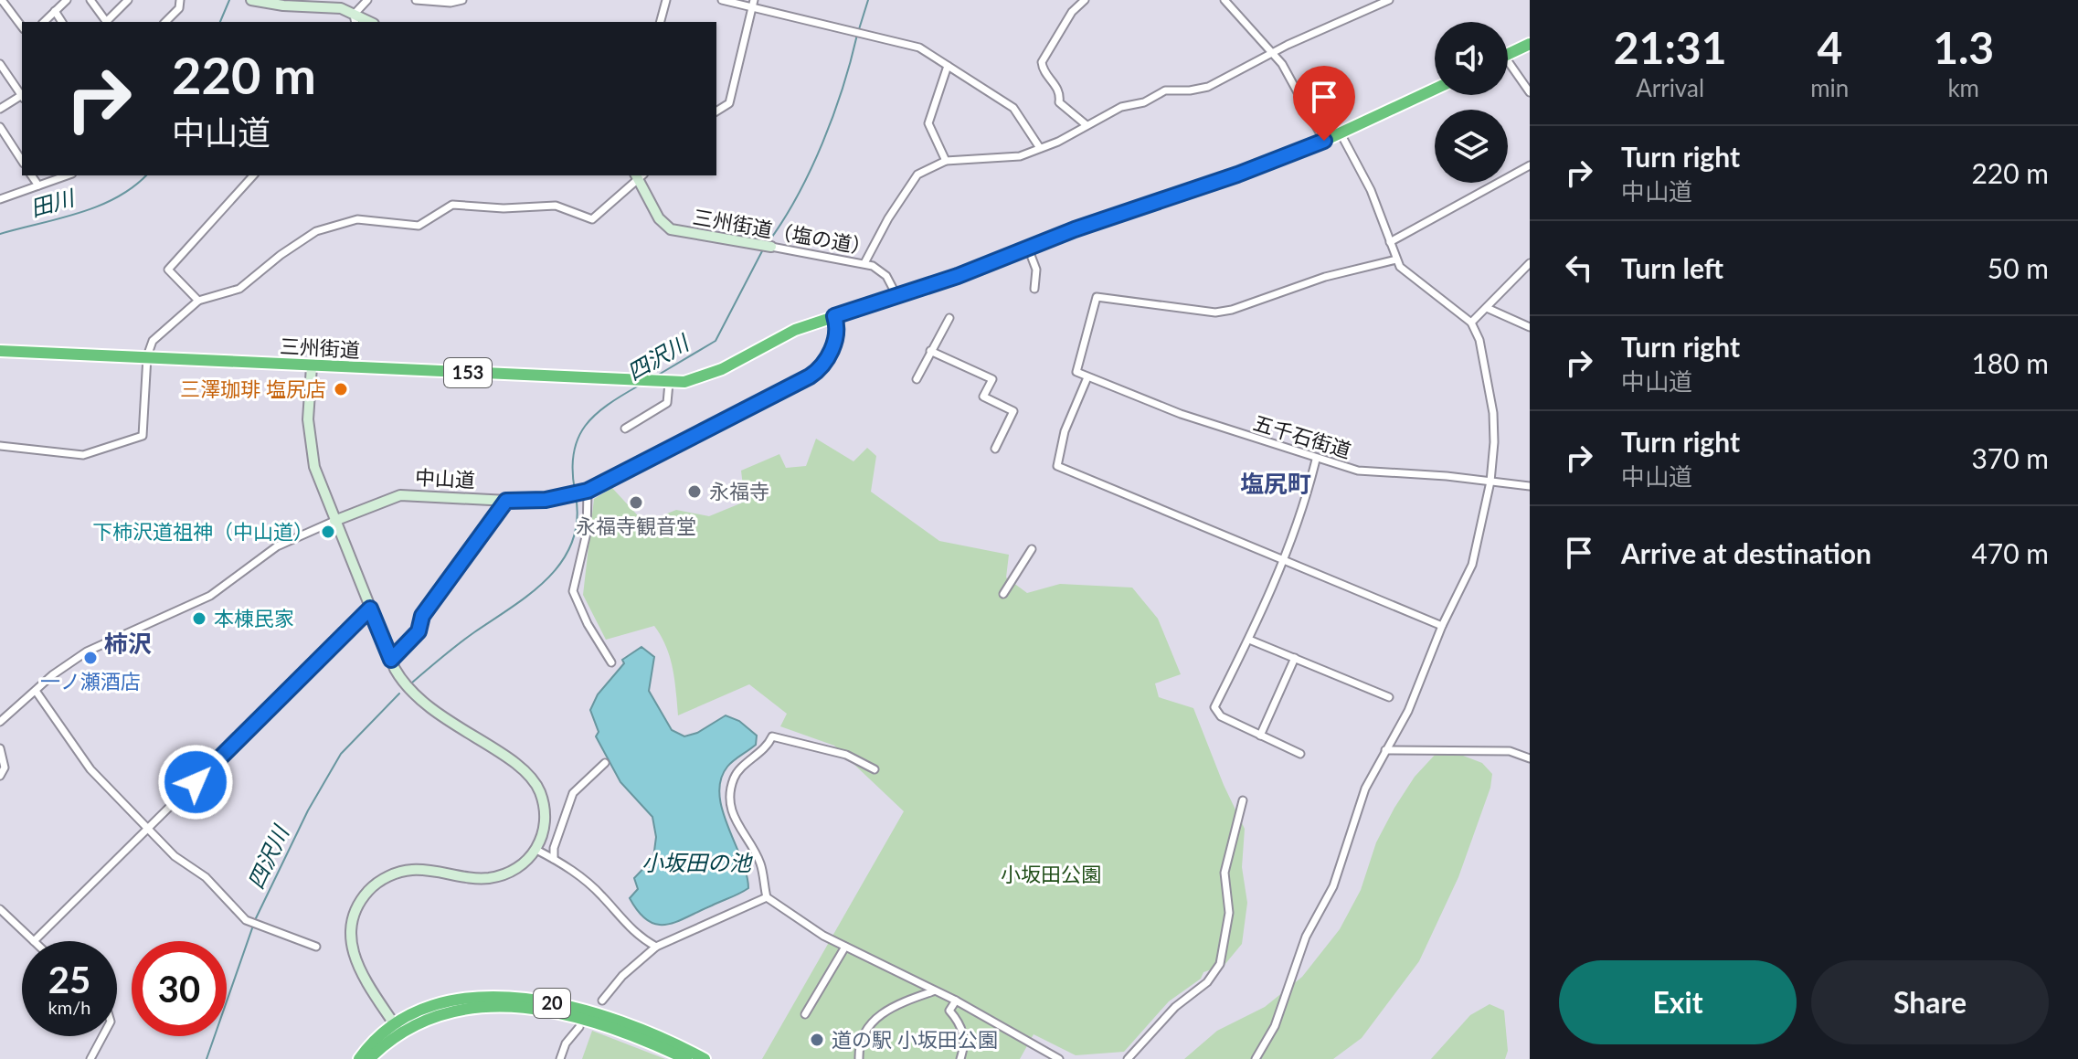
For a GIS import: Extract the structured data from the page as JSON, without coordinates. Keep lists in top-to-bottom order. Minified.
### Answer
{"streets":{"highway":["三州街道","153","20"],"street":["三州街道（塩の道）","五千石街道","中山道"]},"crossings":[["三州街道（塩の道）","153"],["三州街道","153"],["153","中山道"]],"districts":["塩尻町","柿沢"],"water":["田川","四沢川","小坂田の池"],"parks":["小坂田公園"],"places":["三澤珈琲 塩尻店","永福寺","永福寺観音堂","下柿沢道祖神（中山道）","本棟民家","一ノ瀬酒店","道の駅 小坂田公園"],"page":{"eta":["21:31","Arrival","4","min","1.3","km"],"turn":["220 m","中山道"],"list":[{"name":"Turn right","note":"中山道","value":"220 m"},{"name":"Turn left","value":"50 m"},{"name":"Turn right","note":"中山道","value":"180 m"},{"name":"Turn right","note":"中山道","value":"370 m"},{"name":"Arrive at destination","value":"470 m"}],"speed":"25 km/h","limit":"30","buttons":["Exit","Share"]}}
